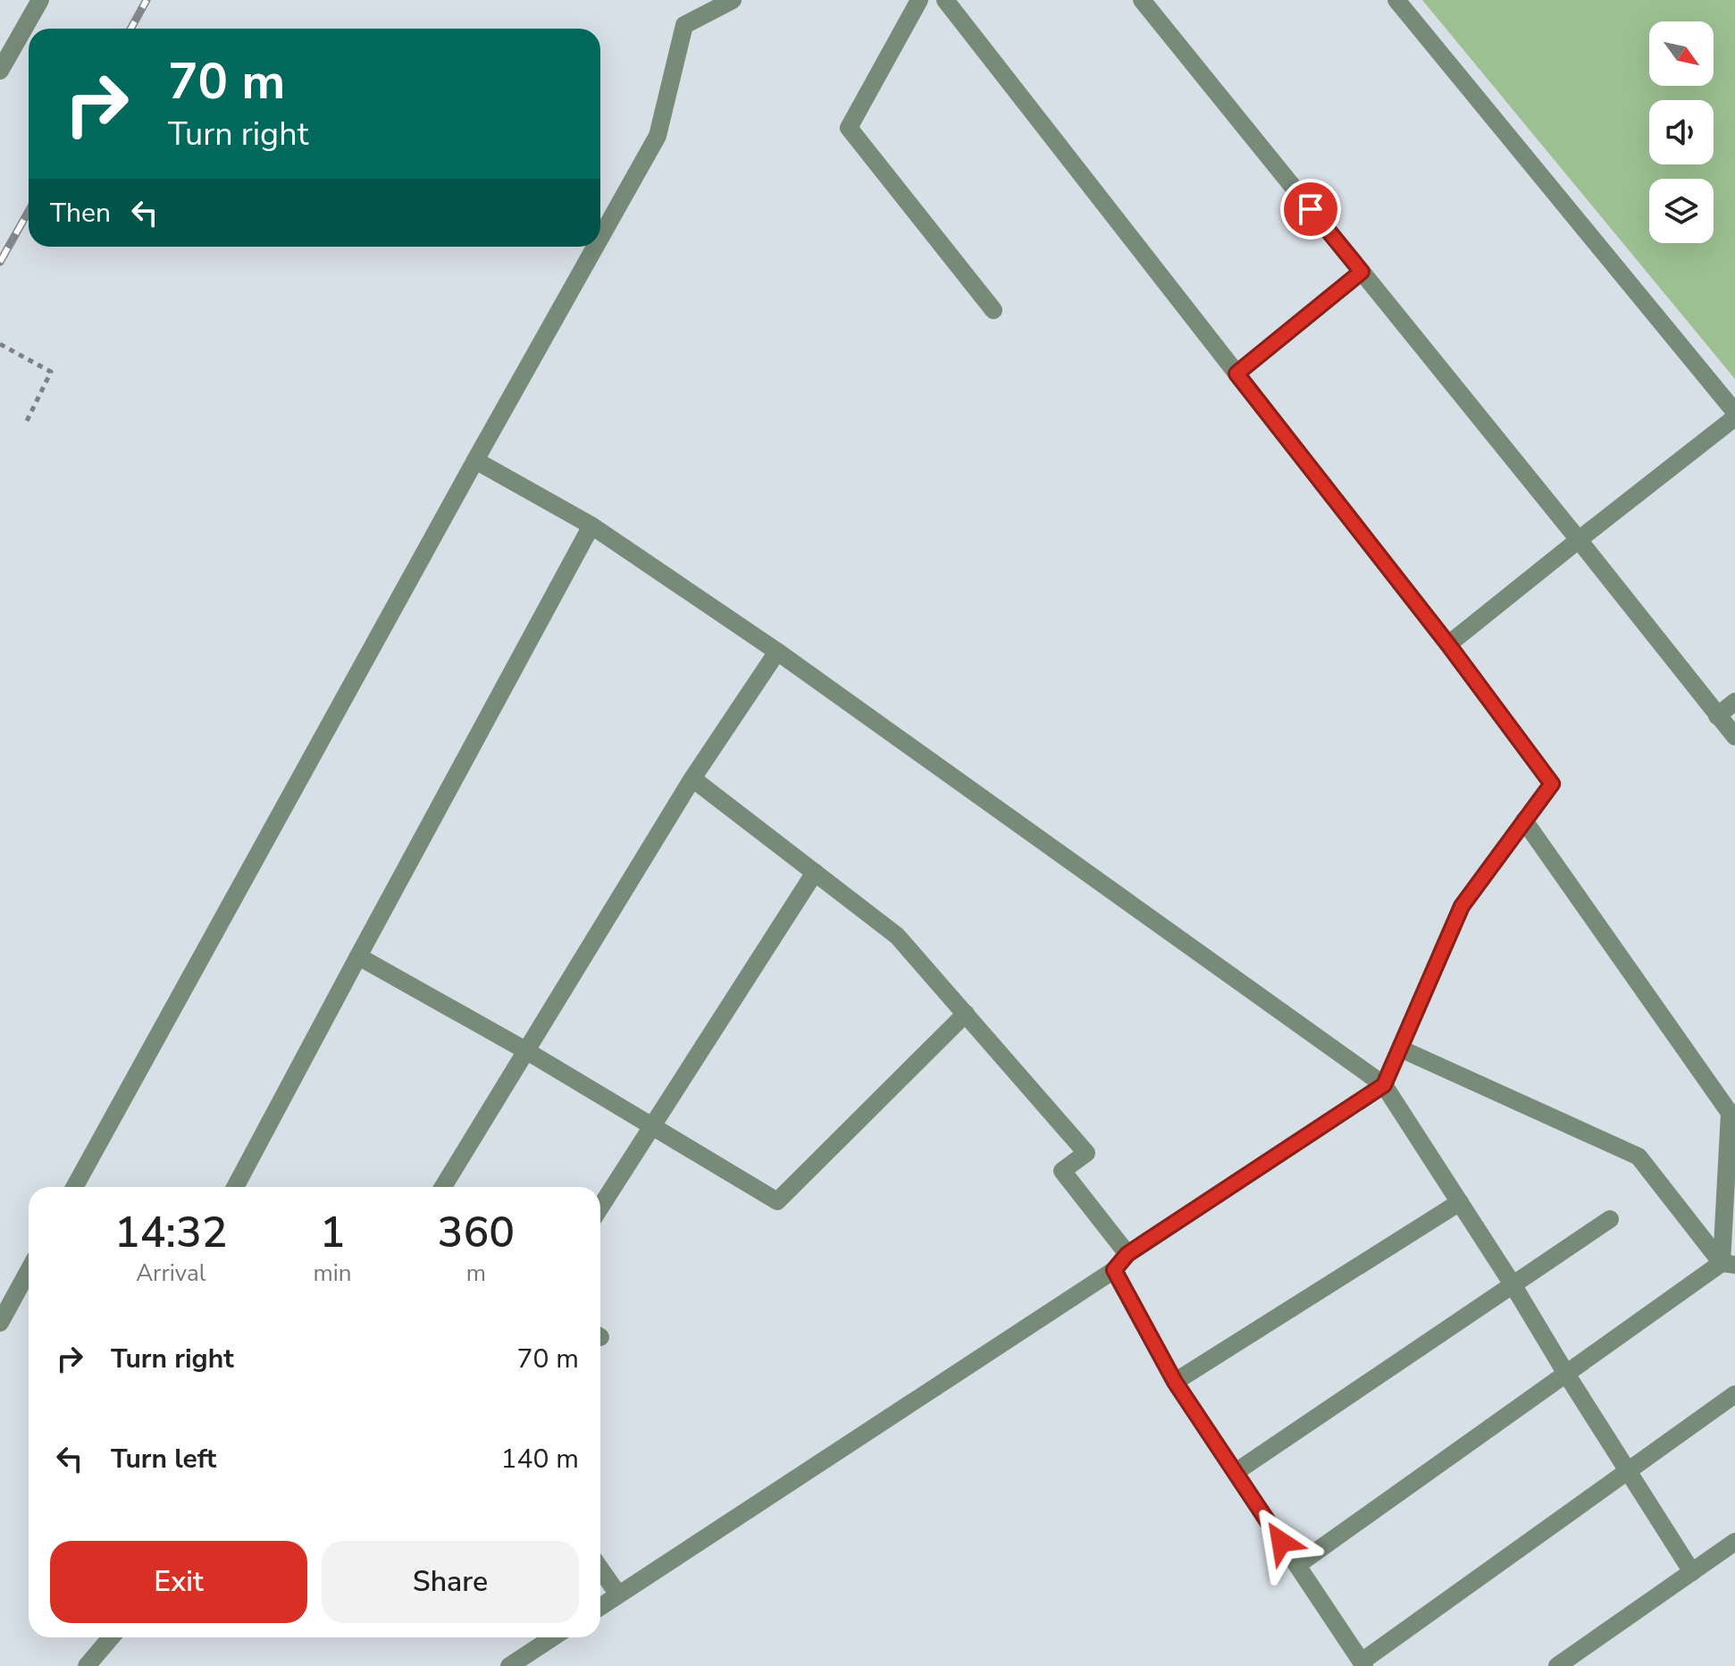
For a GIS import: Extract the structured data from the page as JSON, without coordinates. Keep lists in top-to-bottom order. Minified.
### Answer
{"north":"bottom right","page":{"turn":["70 m","Turn right"],"then":"Then","eta":["14:32","Arrival","1","min","360","m"],"list":[{"name":"Turn right","value":"70 m"},{"name":"Turn left","value":"140 m"}],"buttons":["Exit","Share"]}}
